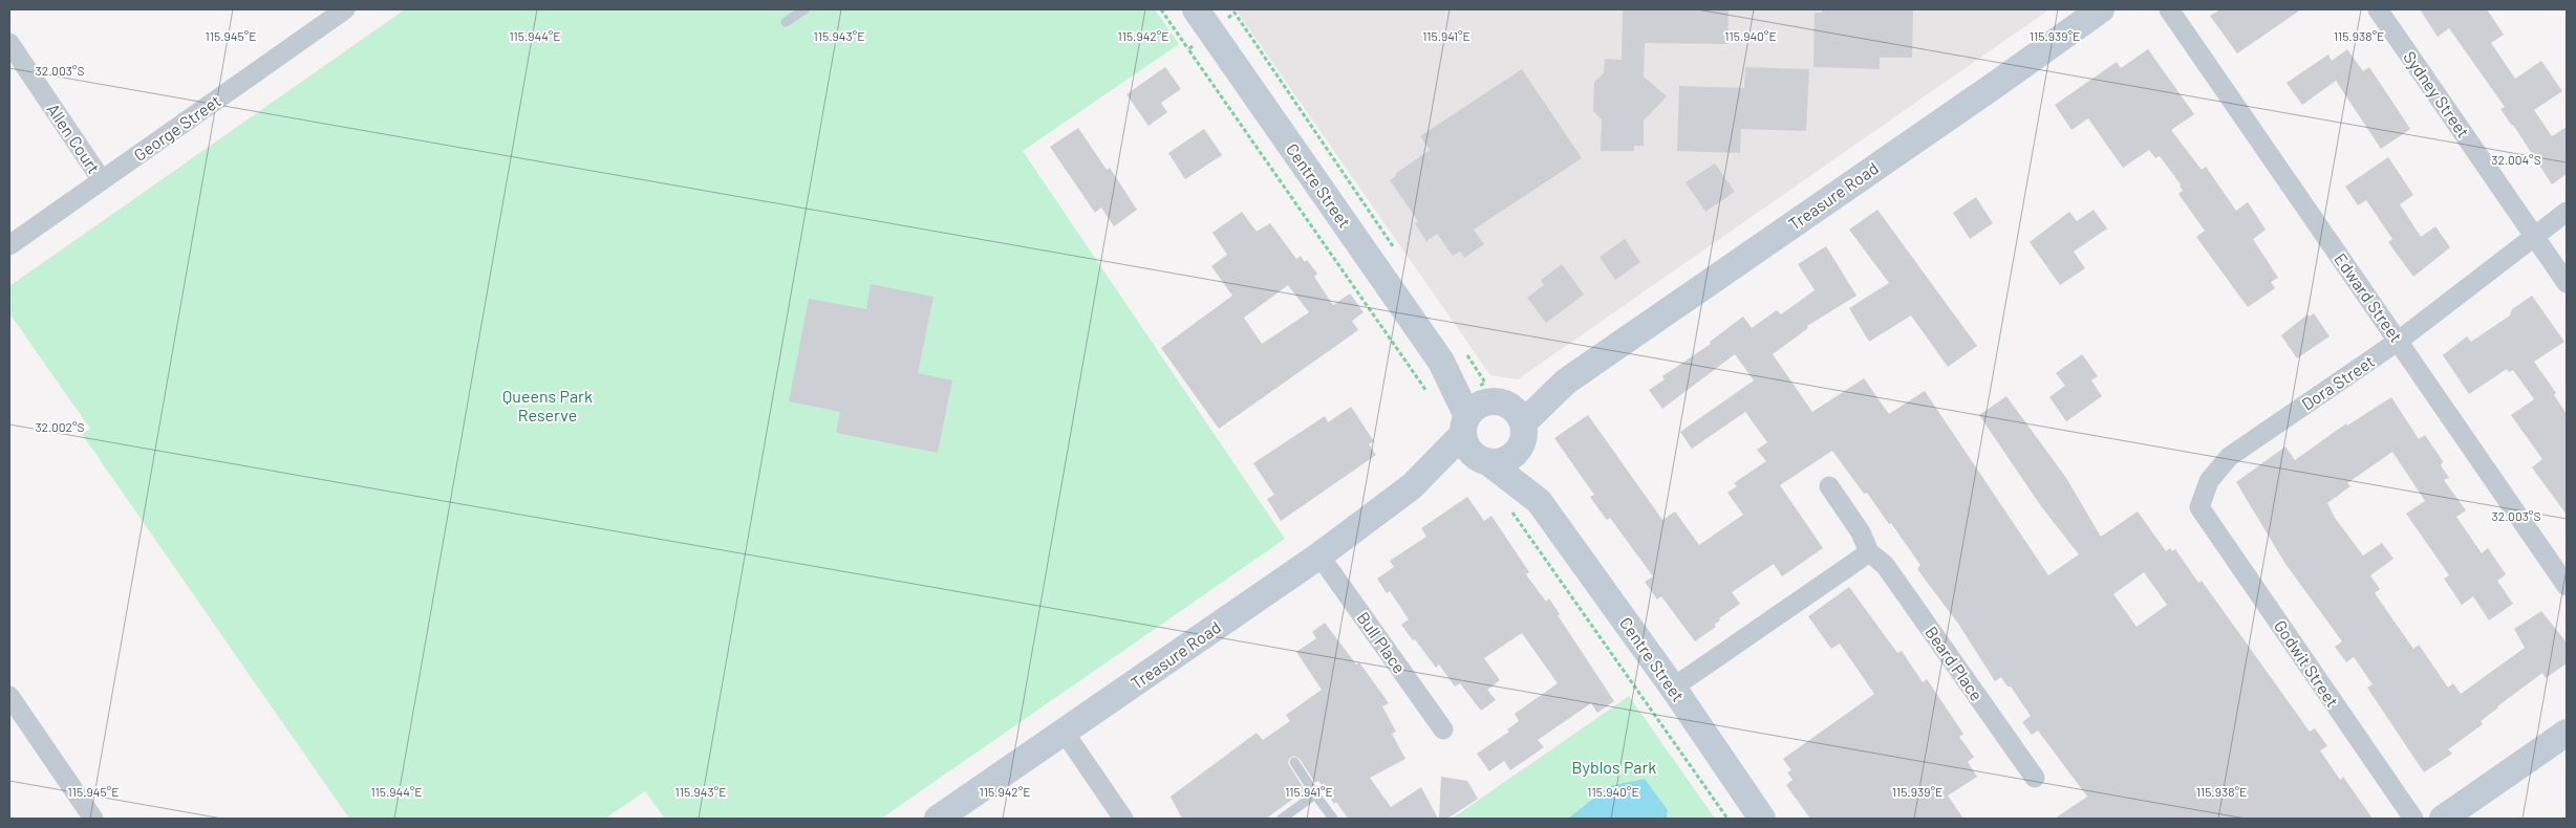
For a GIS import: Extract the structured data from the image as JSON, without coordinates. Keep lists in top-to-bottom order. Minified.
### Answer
{"streets":{"street":["Sydney Street","George Street","Allen Court","Centre Street","Treasure Road","Edward Street","Dora Street","Bull Place","Beard Place","Godwit Street"]},"crossings":[["Sydney Street","Dora Street"],["George Street","Allen Court"],["Centre Street","Treasure Road"],["Treasure Road","Bull Place"],["Edward Street","Dora Street"],["Dora Street","Godwit Street"]],"parks":["Queens Park Reserve","Byblos Park"],"coordinates":["115.945°E","115.944°E","115.943°E","115.942°E","115.941°E","115.940°E","115.939°E","115.938°E","32.003°S","32.004°S","32.002°S"]}
